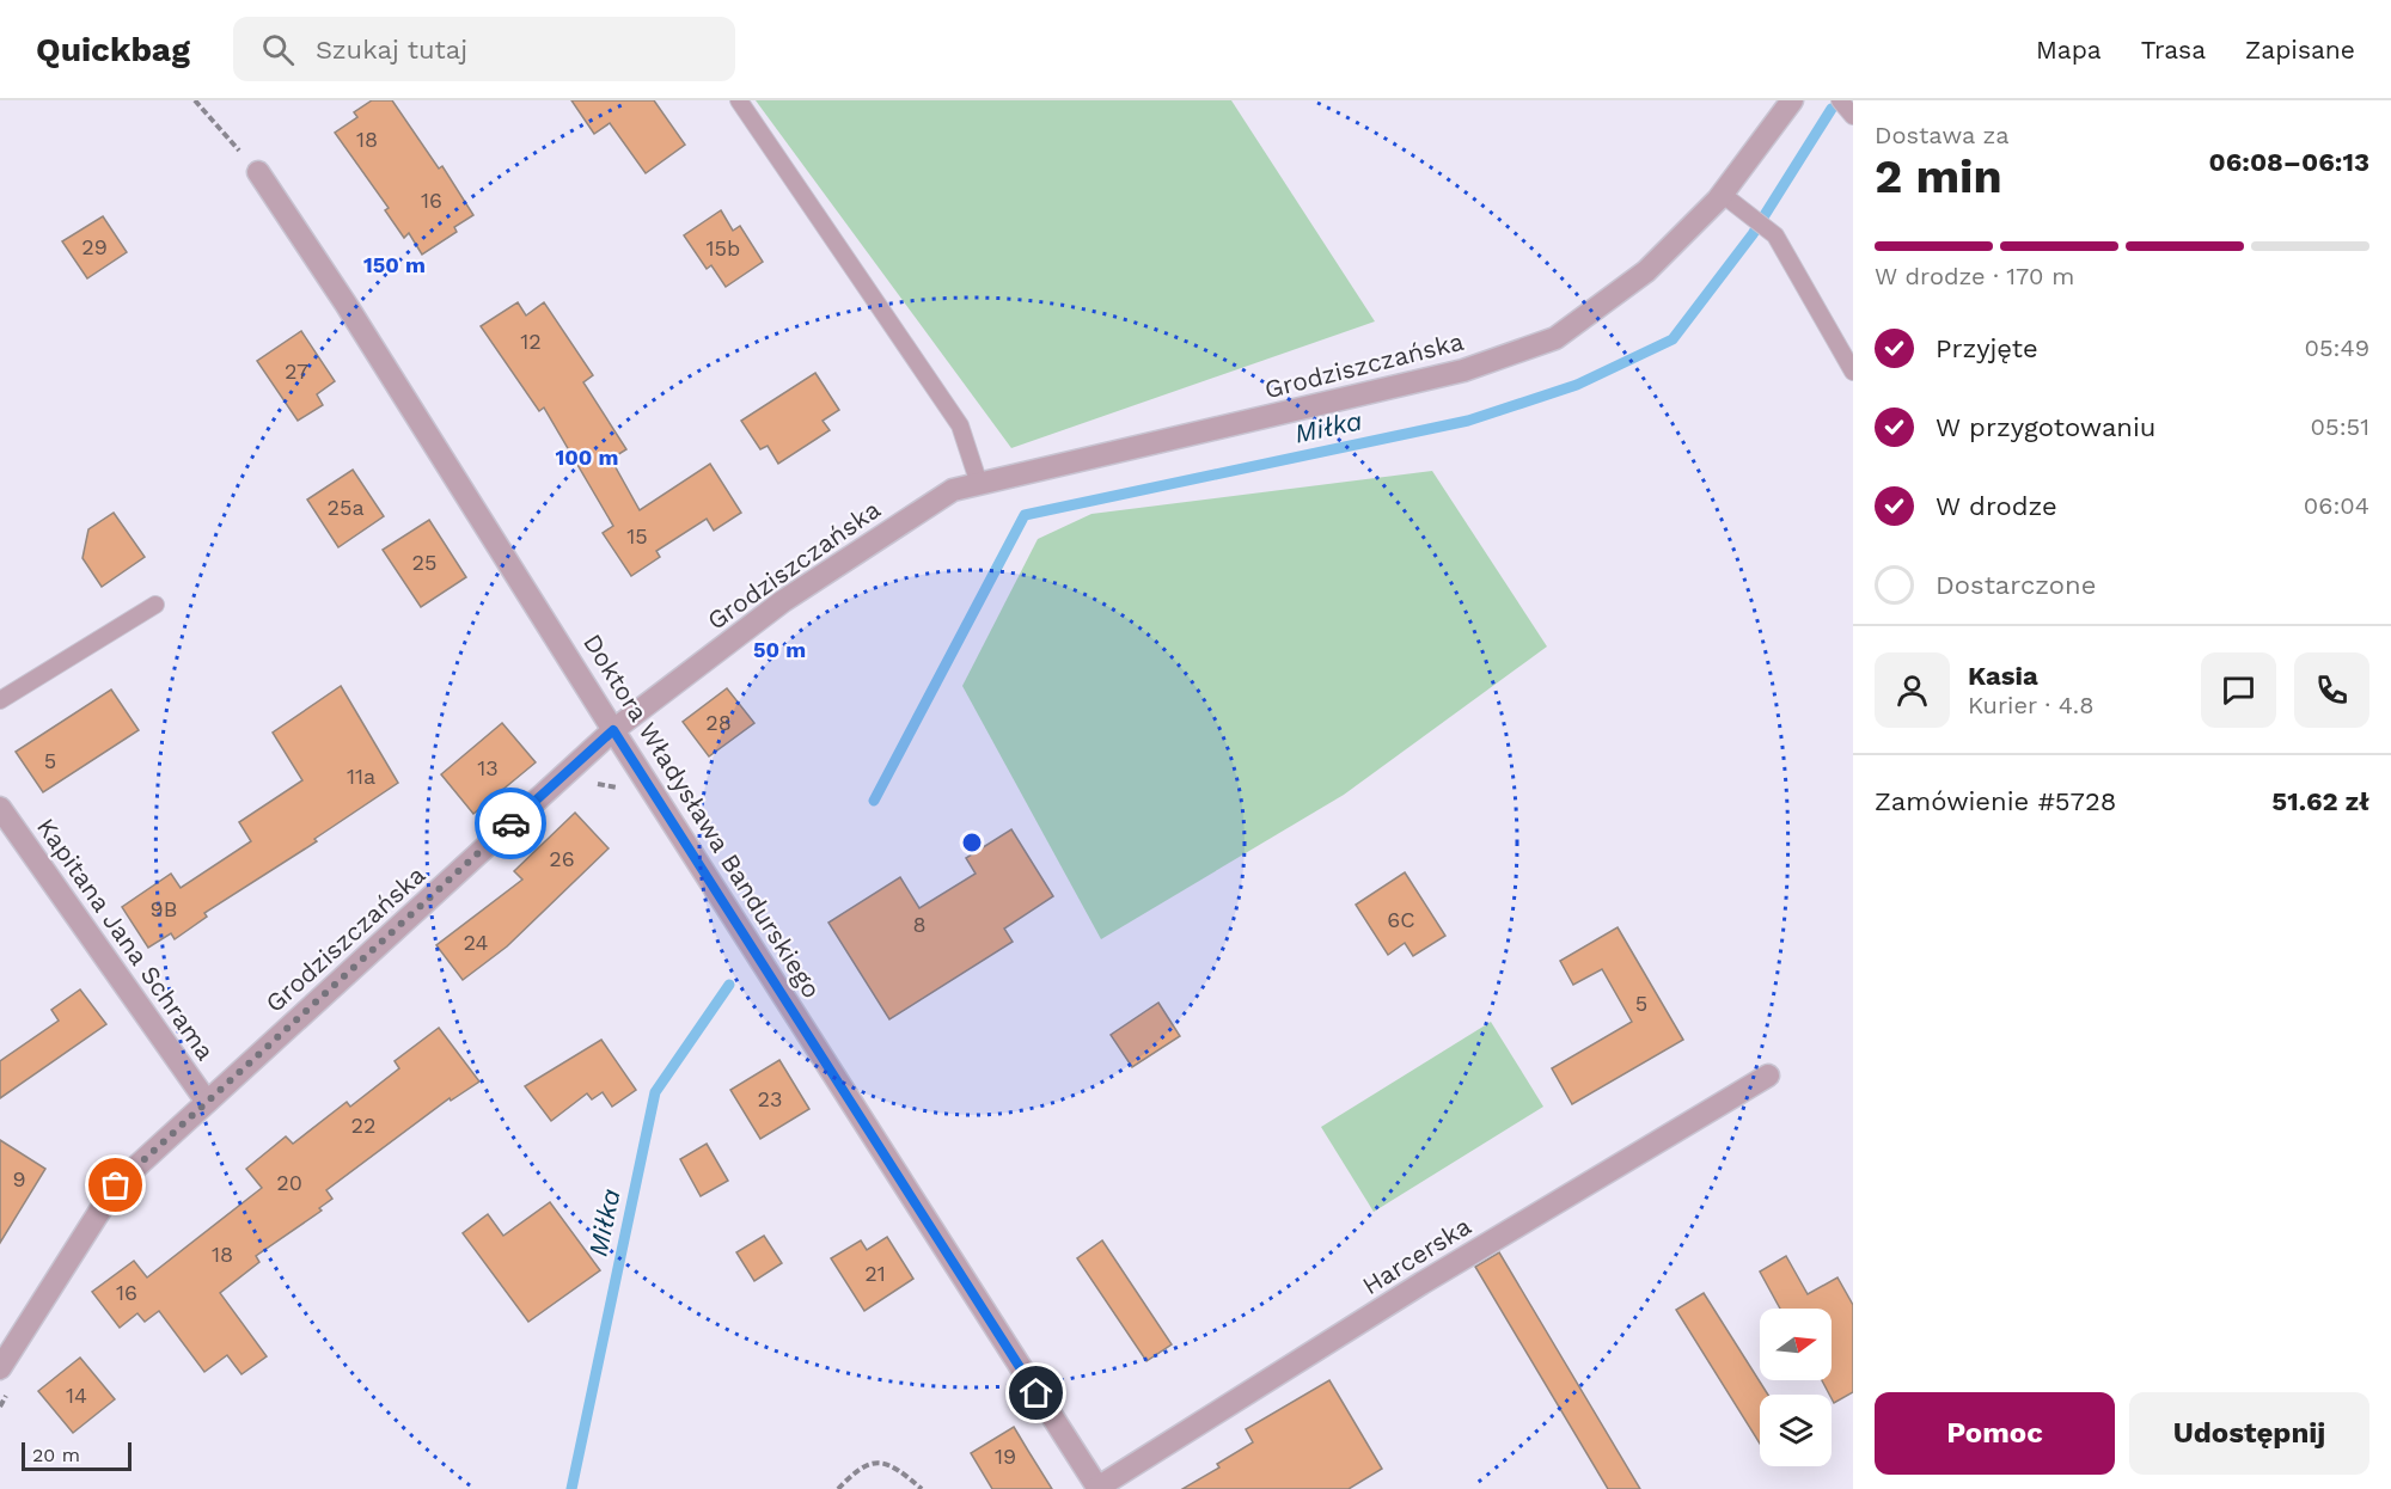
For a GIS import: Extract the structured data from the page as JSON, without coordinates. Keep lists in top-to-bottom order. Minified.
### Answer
{"streets":{"street":["Grodziszczańska","Doktora Władysława Bandurskiego","Kapitana Jana Schrama","Harcerska"]},"crossings":[["Grodziszczańska","Doktora Władysława Bandurskiego"],["Grodziszczańska","Kapitana Jana Schrama"],["Doktora Władysława Bandurskiego","Harcerska"]],"water":["Miłka"],"house_numbers":["18","16","29","15b","12","27","25a","15","25","28","5","13","11a","26","9B","6C","8","24","5","23","22","9","20","18","21","16","14","19"],"scale_bar":"20 m","north":"right","page":{"header":"Quickbag","search":"Szukaj tutaj","nav":["Mapa","Trasa","Zapisane"],"heading":["2 min","Dostawa za","06:08–06:13"],"panel":["Kasia","Kurier · 4.8","Zamówienie #5728","51.62 zł"],"bar":"W drodze · 170 m","list":[["Przyjęte","05:49"],["W przygotowaniu","05:51"],["W drodze","06:04"],"Dostarczone"],"buttons":["Pomoc","Udostępnij"],"scale":"20 m"},"rings":["150 m","100 m","50 m"]}
